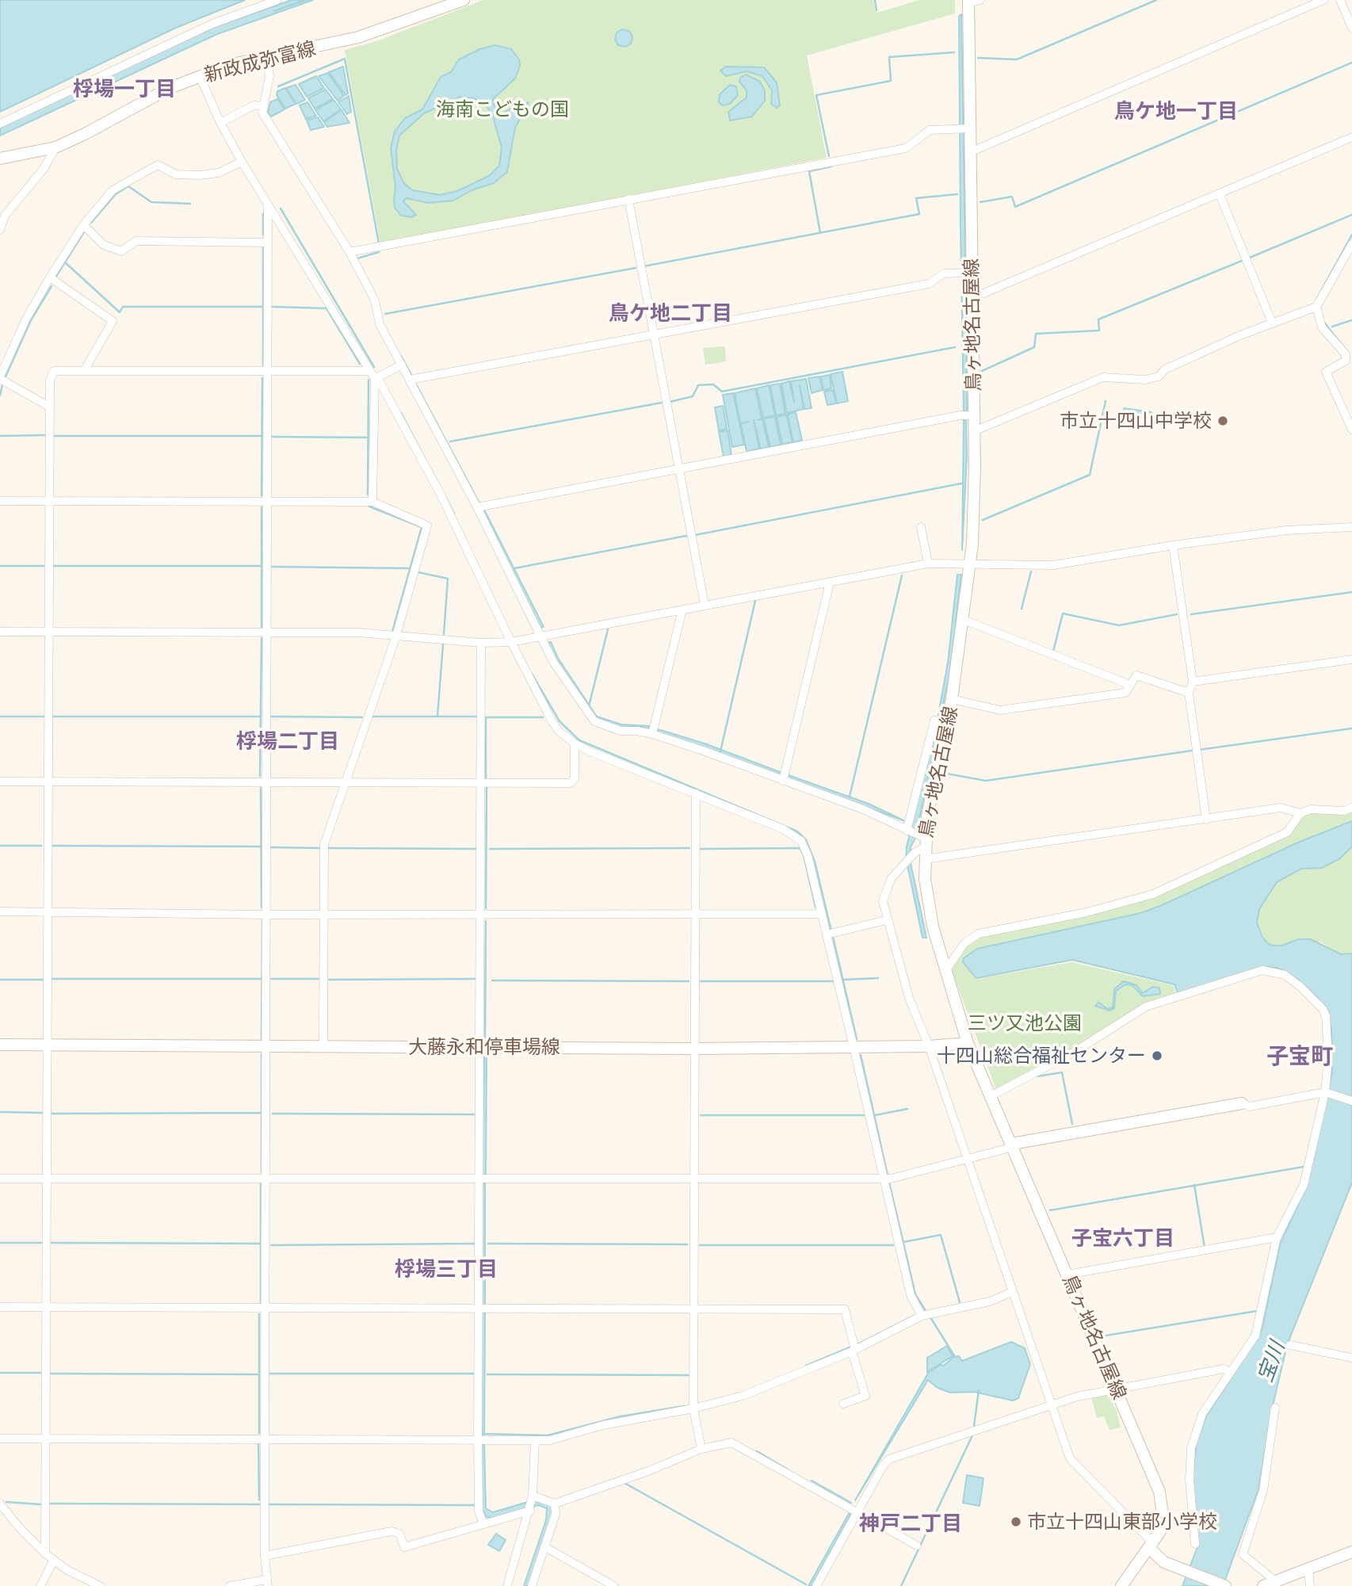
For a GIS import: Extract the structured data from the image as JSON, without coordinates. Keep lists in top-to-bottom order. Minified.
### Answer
{"streets":{"main road":["新政成弥富線","鳥ヶ地名古屋線","大藤永和停車場線"]},"crossings":[["鳥ヶ地名古屋線","大藤永和停車場線"]],"districts":["桴場一丁目","鳥ケ地一丁目","鳥ケ地二丁目","桴場二丁目","子宝町","子宝六丁目","桴場三丁目","神戸二丁目"],"water":["宝川"],"parks":["海南こどもの国","三ツ又池公園"],"places":["市立十四山中学校","十四山総合福祉センター","市立十四山東部小学校"]}
